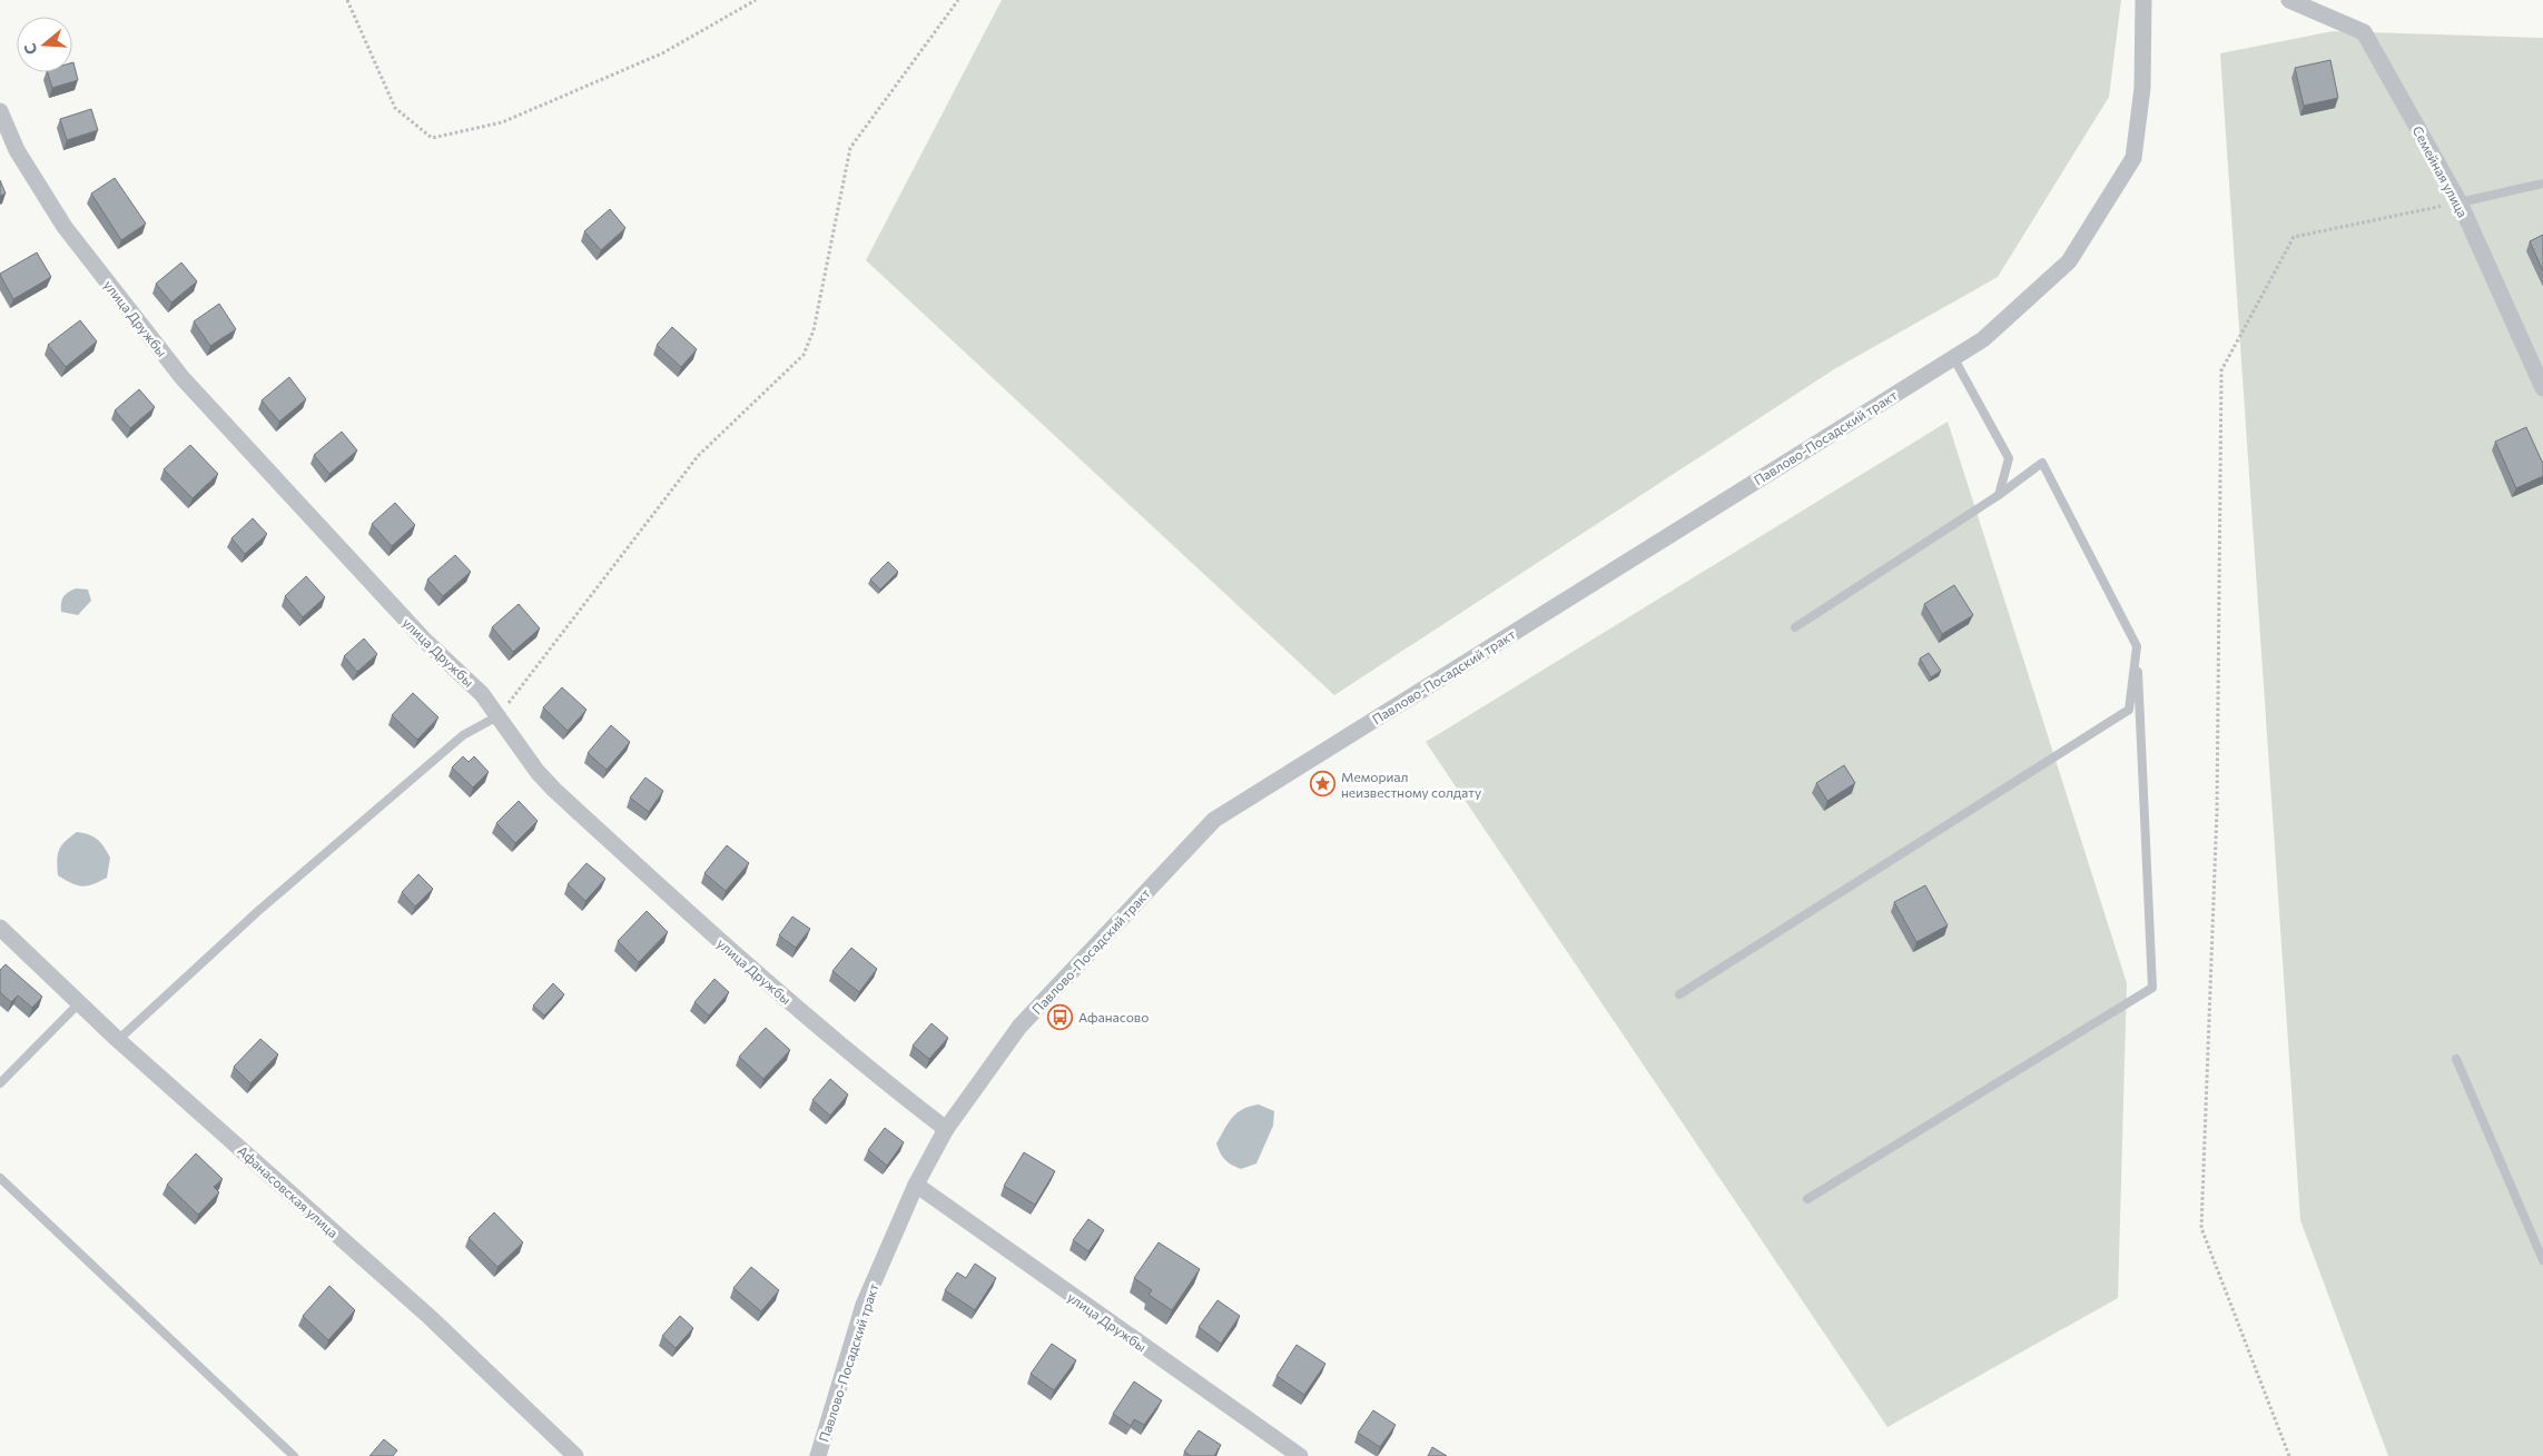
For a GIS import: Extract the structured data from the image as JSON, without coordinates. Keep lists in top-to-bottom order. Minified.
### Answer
{"streets":{"street":["Семейная улица","улица Дружбы","Павлово-Посадский тракт","Афанасовская улица"]},"crossings":[["улица Дружбы","Павлово-Посадский тракт"]],"places":{"place":["Мемориал неизвестному солдату"],"bus stop":["Афанасово"]},"north":"left"}
